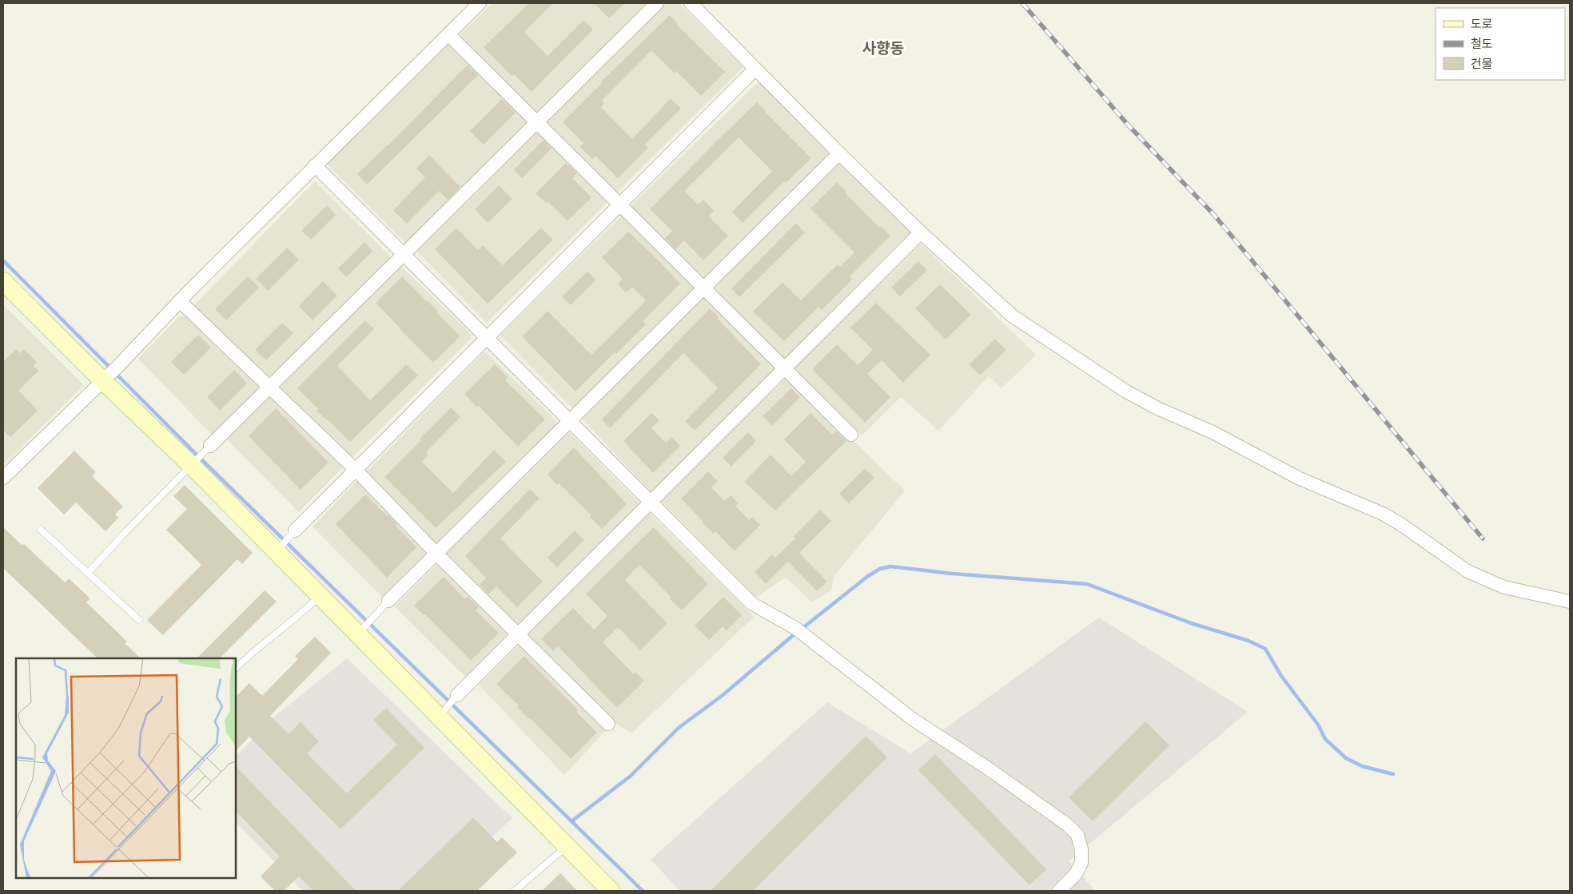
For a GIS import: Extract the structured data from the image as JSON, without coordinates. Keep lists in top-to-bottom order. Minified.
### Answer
{"districts":["사향동"],"legend":["도로","철도","건물"]}
